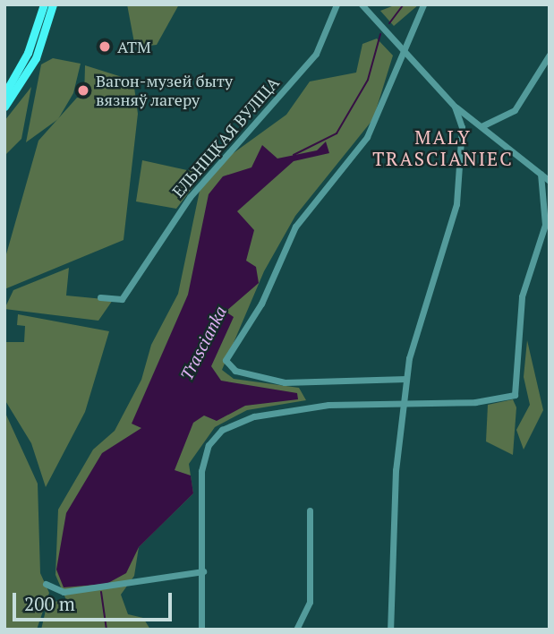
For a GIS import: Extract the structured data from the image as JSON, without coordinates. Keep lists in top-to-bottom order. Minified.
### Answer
{"streets":{"street":["ЕЛЬНІЦКАЯ ВУЛІЦА"]},"districts":["MALY TRASCIANIEC"],"water":["Trascianka"],"places":["АТМ","Вагон-музей быту вязняў лагеру"],"scale_bar":"200 m"}
